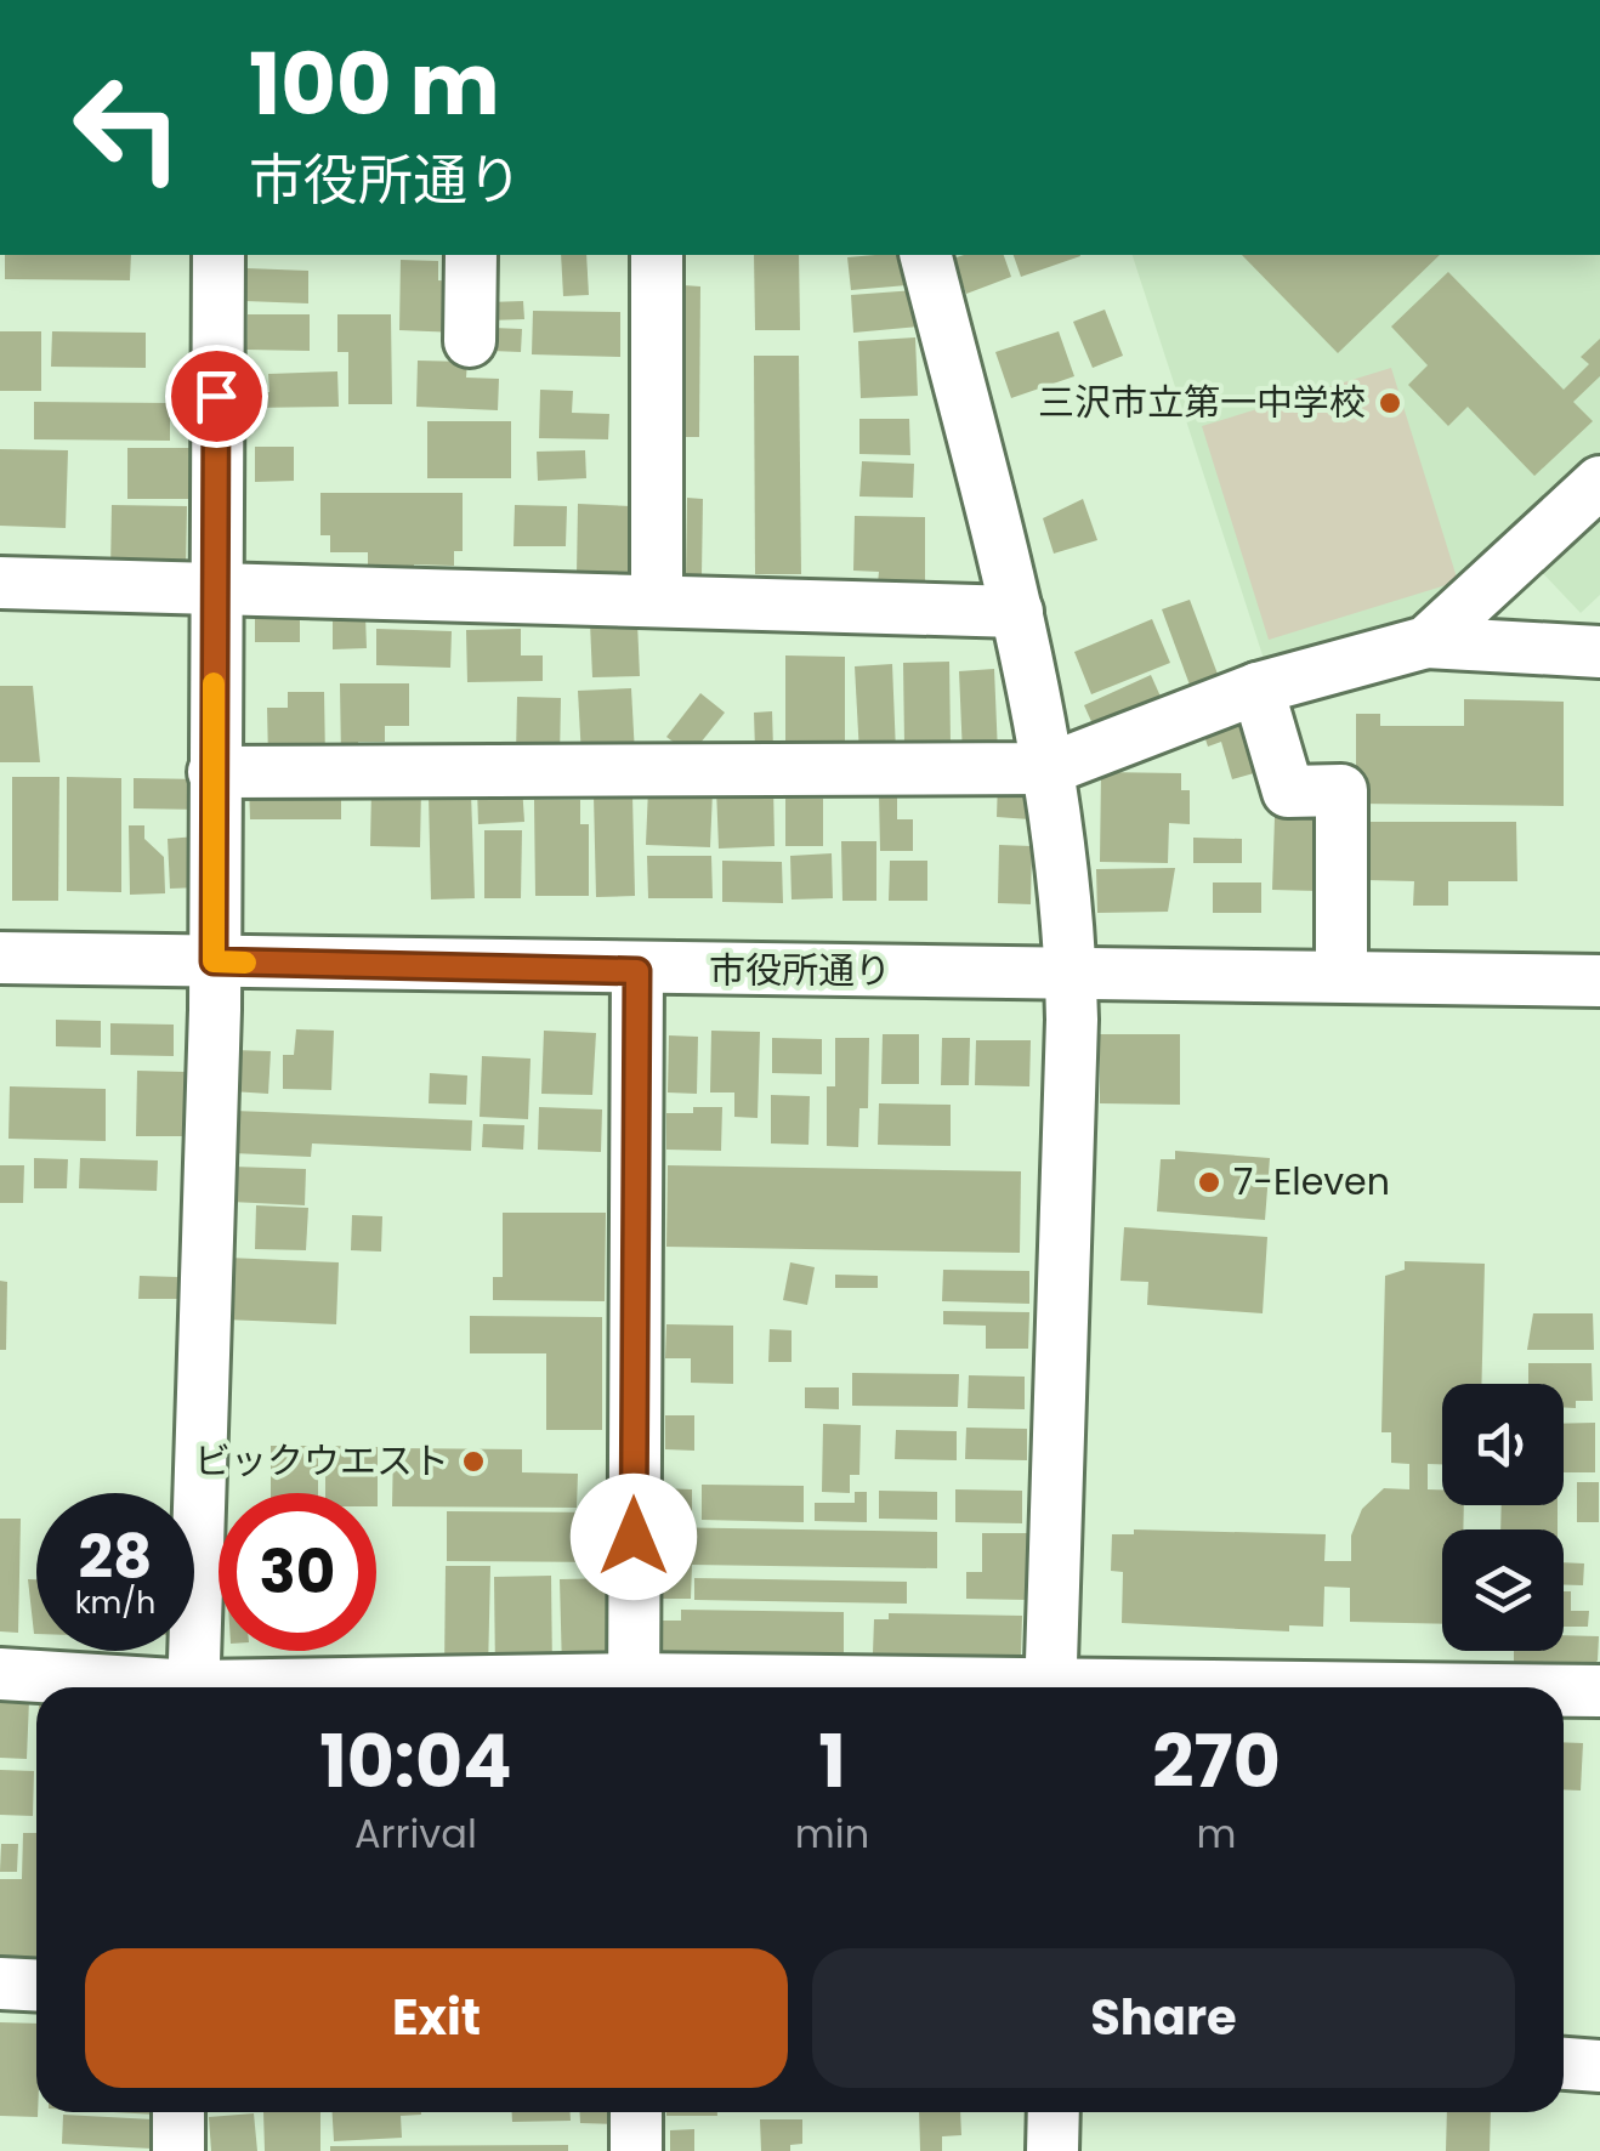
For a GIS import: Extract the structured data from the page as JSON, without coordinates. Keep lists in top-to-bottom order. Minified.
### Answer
{"streets":{"street":["市役所通り"]},"places":["三沢市立第一中学校","7-Eleven","ビックウエスト"],"page":{"turn":["100 m","市役所通り"],"speed":"28 km/h","limit":"30","eta":["10:04","Arrival","1","min","270","m"],"buttons":["Exit","Share"]}}
